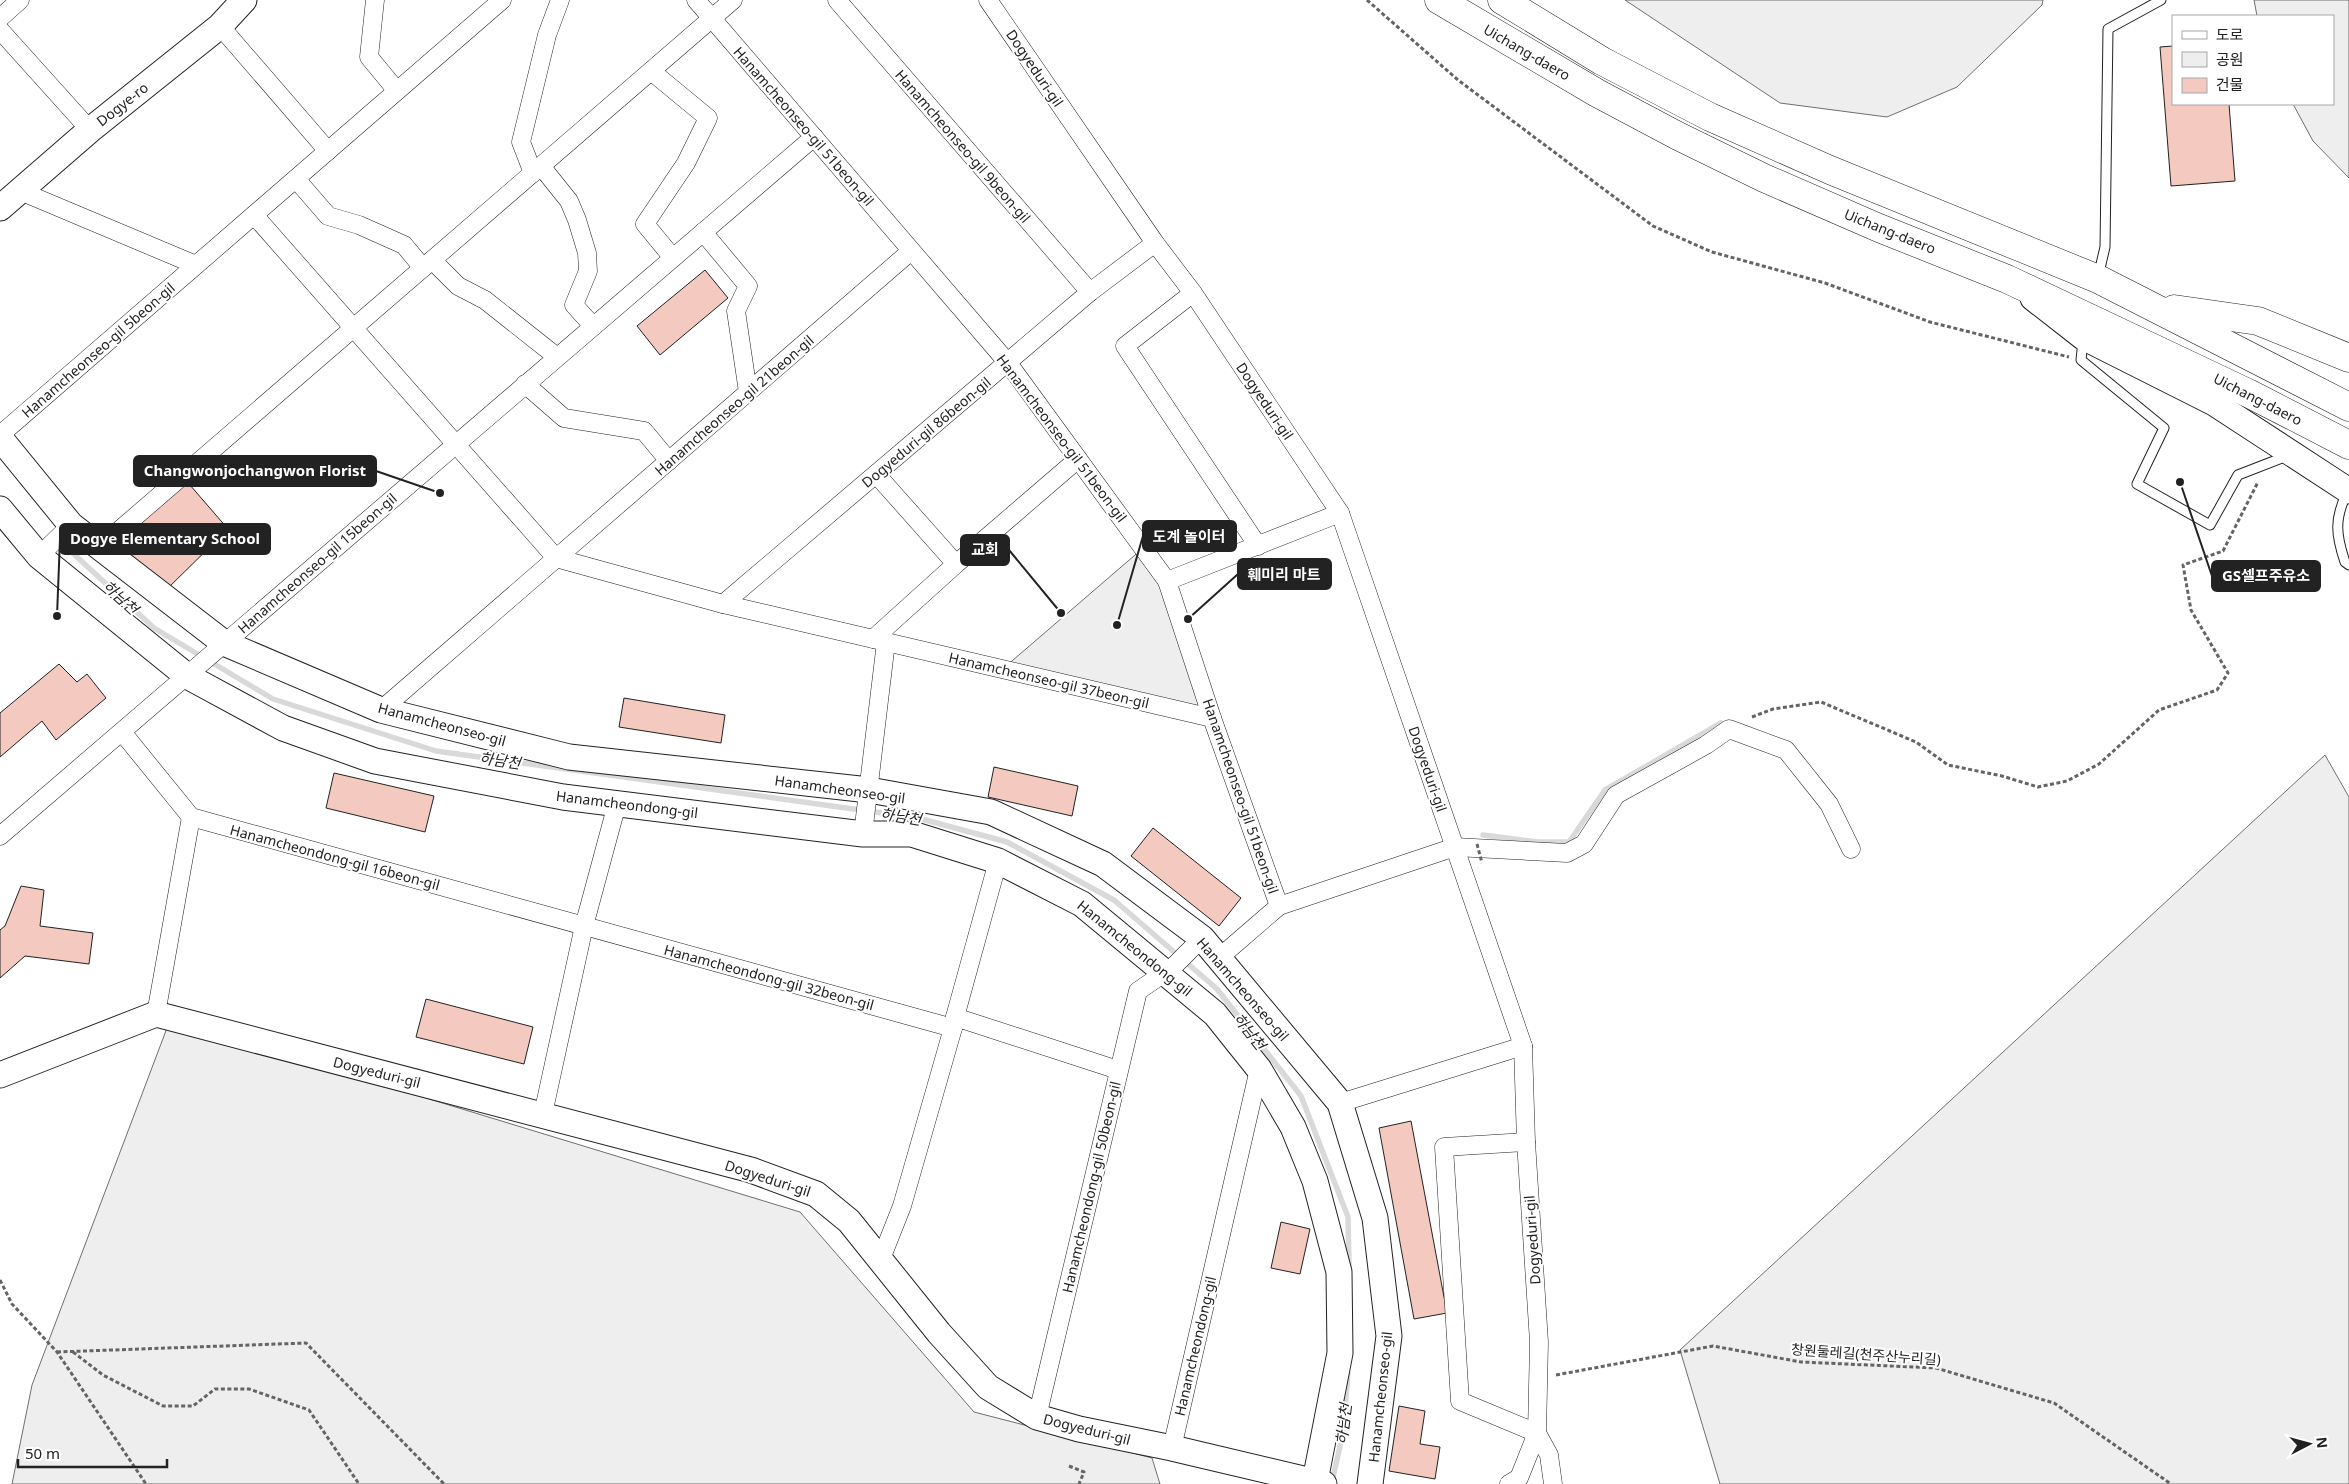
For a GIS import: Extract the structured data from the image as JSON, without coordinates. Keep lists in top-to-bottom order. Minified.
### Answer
{"streets":{"highway":["Uichang-daero"],"street":["Dogyeduri-gil","Dogye-ro","Hanamcheonseo-gil 51beon-gil","Hanamcheonseo-gil 9beon-gil","Hanamcheonseo-gil 5beon-gil","Hanamcheonseo-gil 21beon-gil","Dogyeduri-gil 86beon-gil","Hanamcheonseo-gil 15beon-gil","Hanamcheonseo-gil 37beon-gil","Hanamcheonseo-gil","Hanamcheondong-gil","Hanamcheondong-gil 16beon-gil","Hanamcheondong-gil 32beon-gil","Hanamcheondong-gil 50beon-gil"],"path":["창원둘레길(천주산누리길)"]},"crossings":[["Dogyeduri-gil","Dogyeduri-gil 86beon-gil"],["Dogyeduri-gil","Hanamcheondong-gil"],["Dogyeduri-gil","Hanamcheondong-gil 50beon-gil"],["Hanamcheonseo-gil 51beon-gil","Hanamcheonseo-gil 21beon-gil"],["Hanamcheonseo-gil 51beon-gil","Dogyeduri-gil 86beon-gil"],["Hanamcheonseo-gil 51beon-gil","Hanamcheonseo-gil 15beon-gil"],["Hanamcheonseo-gil 51beon-gil","Hanamcheonseo-gil 37beon-gil"],["Hanamcheonseo-gil 51beon-gil","Hanamcheonseo-gil"],["Hanamcheonseo-gil 9beon-gil","Dogyeduri-gil 86beon-gil"],["Hanamcheonseo-gil 5beon-gil","Hanamcheonseo-gil"],["Hanamcheonseo-gil 21beon-gil","Hanamcheonseo-gil"],["Hanamcheonseo-gil 15beon-gil","Hanamcheonseo-gil"],["Hanamcheonseo-gil 15beon-gil","Hanamcheondong-gil"],["Hanamcheonseo-gil","Hanamcheondong-gil 50beon-gil"],["Hanamcheondong-gil","Hanamcheondong-gil 50beon-gil"],["Hanamcheondong-gil 16beon-gil","Hanamcheondong-gil 32beon-gil"],["Hanamcheondong-gil 32beon-gil","Hanamcheondong-gil 50beon-gil"]],"water":["하남천"],"places":["GS셀프주유소","Changwonjochangwon Florist","교회","Dogye Elementary School","훼미리 마트","도계 놀이터"],"legend":["도로","공원","건물"],"scale_bar":"50 m","north":"right"}
